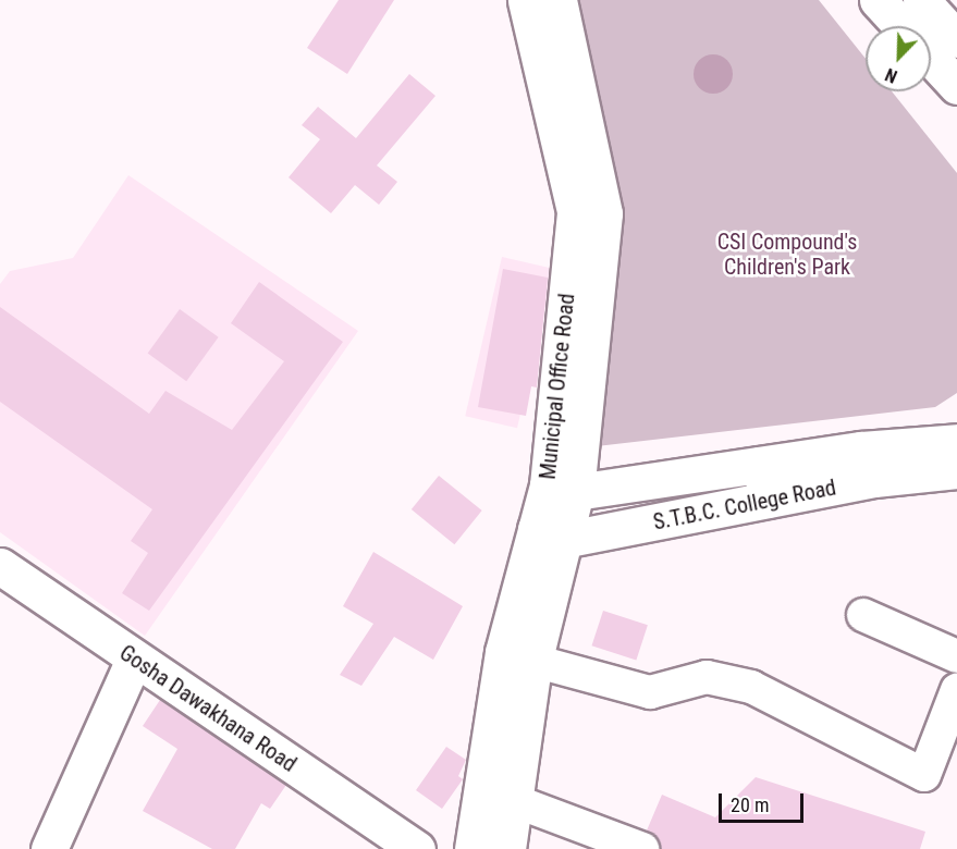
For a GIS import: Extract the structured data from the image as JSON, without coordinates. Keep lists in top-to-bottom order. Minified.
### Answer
{"streets":{"main road":["Municipal Office Road","S.T.B.C. College Road","Gosha Dawakhana Road"]},"crossings":[["Municipal Office Road","S.T.B.C. College Road"]],"parks":["CSI Compound's Children's Park"],"scale_bar":"20 m","north":"bottom left"}
